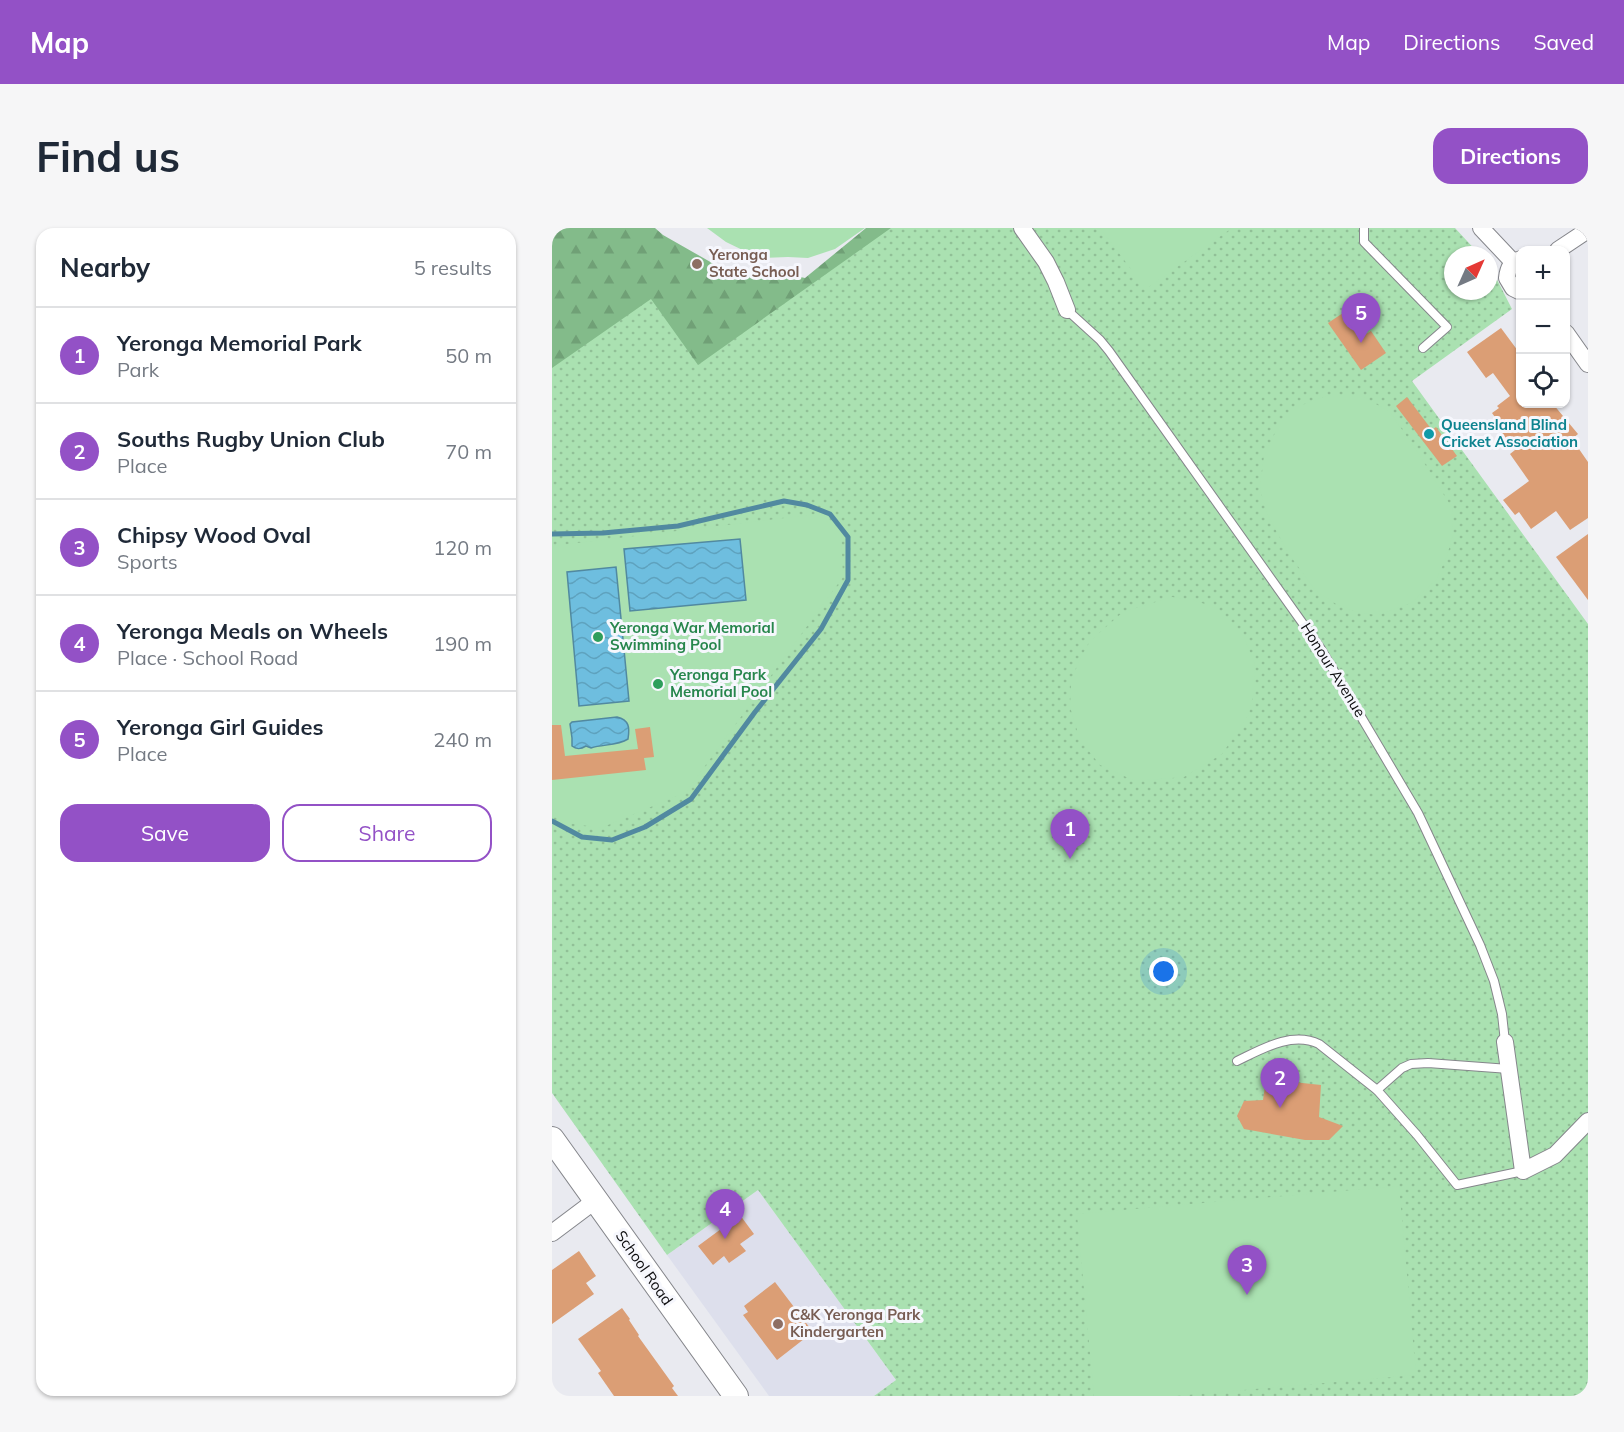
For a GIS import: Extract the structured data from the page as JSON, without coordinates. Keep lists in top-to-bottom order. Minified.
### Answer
{"streets":{"street":["Honour Avenue","School Road"]},"places":["Yeronga State School","Queensland Blind Cricket Association","Yeronga War Memorial Swimming Pool","Yeronga Park Memorial Pool","C&K Yeronga Park Kindergarten"],"north":"top right","page":{"header":"Map","nav":["Map","Directions","Saved"],"buttons":["Directions",["Save","Share"]],"title":"Find us","heading":["Nearby","5 results"],"map_buttons":["+","−"],"pins":["5","1","2","4","3"],"list":[{"mark":"1","name":"Yeronga Memorial Park","note":"Park","value":"50 m"},{"mark":"2","name":"Souths Rugby Union Club","note":"Place","value":"70 m"},{"mark":"3","name":"Chipsy Wood Oval","note":"Sports","value":"120 m"},{"mark":"4","name":"Yeronga Meals on Wheels","note":"Place · School Road","value":"190 m"},{"mark":"5","name":"Yeronga Girl Guides","note":"Place","value":"240 m"}]}}
